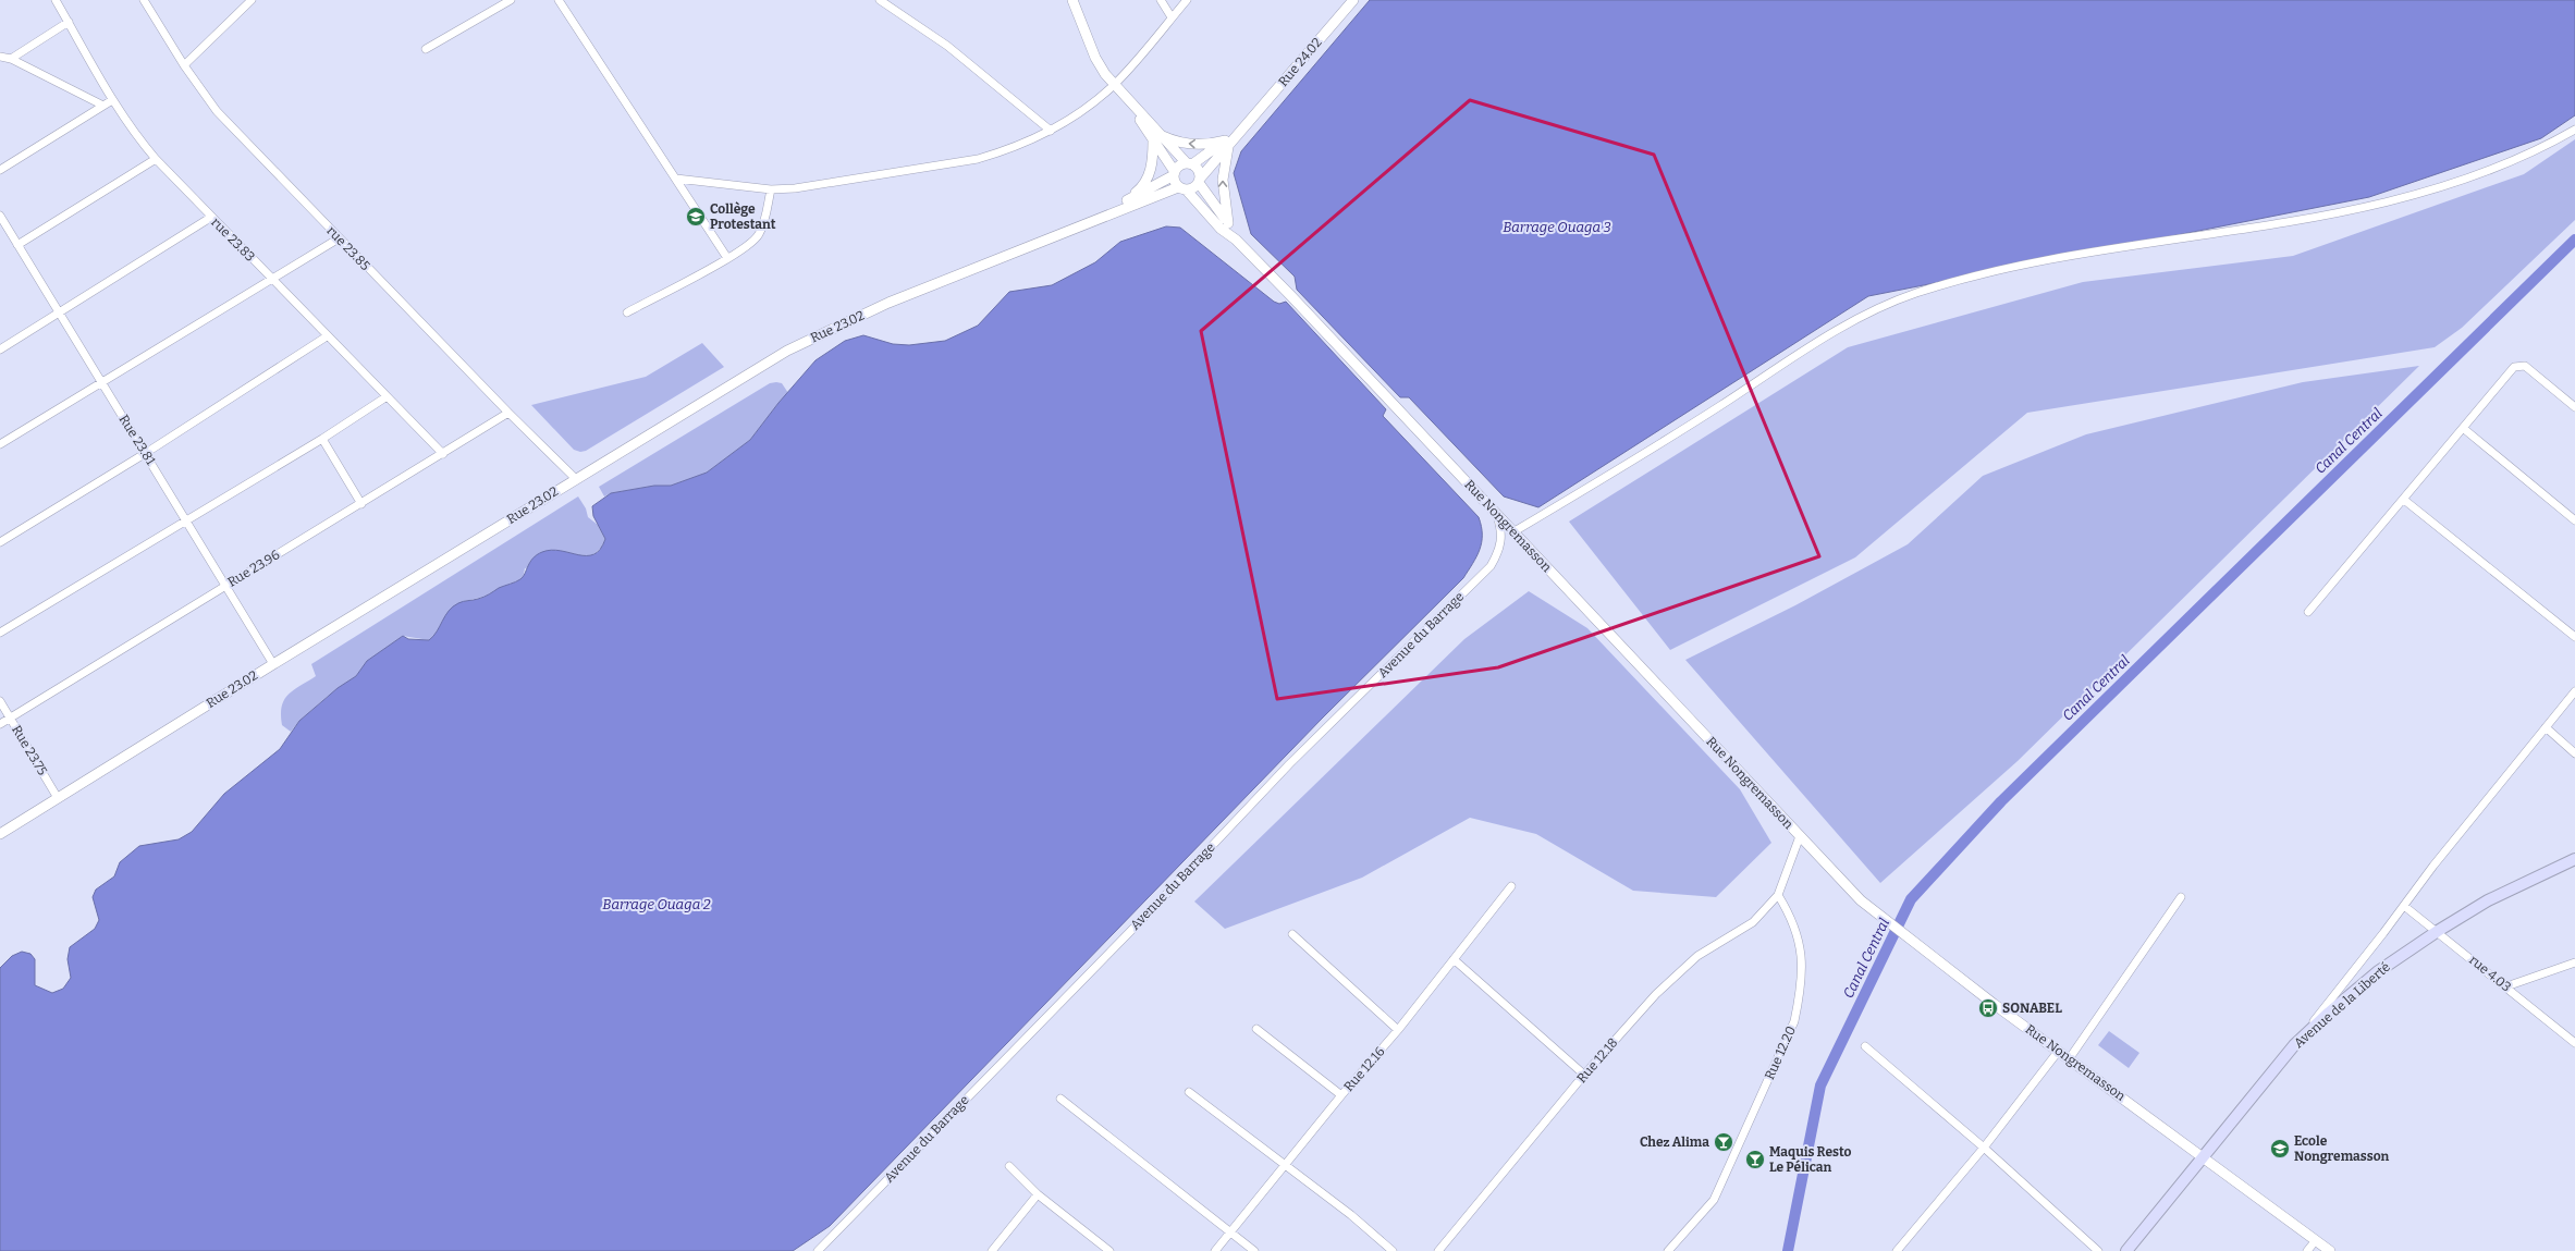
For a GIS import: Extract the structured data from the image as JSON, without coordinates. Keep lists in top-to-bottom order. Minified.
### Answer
{"streets":{"main road":["Avenue de la Liberté"],"street":["Rue 24.02","rue 23.83","rue 23.85","Rue 23.02","Rue 23.81","Rue Nongremasson","Rue 23.96","Avenue du Barrage","Rue 23.75","rue 4.03","Rue 12.20","Rue 12.18","Rue 12.16"]},"crossings":[["Rue 24.02","Rue 23.02"],["Rue 24.02","Rue Nongremasson"],["rue 23.83","Rue 23.96"],["rue 23.85","Rue 23.02"],["rue 23.85","Rue 23.96"],["Rue 23.02","Rue 23.81"],["Rue 23.02","Rue Nongremasson"],["Rue 23.02","Rue 23.75"],["Rue 23.81","Rue 23.96"],["Rue Nongremasson","Avenue du Barrage"],["Rue Nongremasson","Avenue de la Liberté"],["Rue 23.96","Rue 23.75"],["rue 4.03","Avenue de la Liberté"],["Rue 12.20","Rue 12.18"]],"water":["Barrage Ouaga 3","Canal Central","Barrage Ouaga 2"],"places":{"school or university":["Collège Protestant","Ecole Nongremasson"],"bus stop":["SONABEL"],"bar":["Chez Alima","Maquis Resto Le Pélican"]}}
